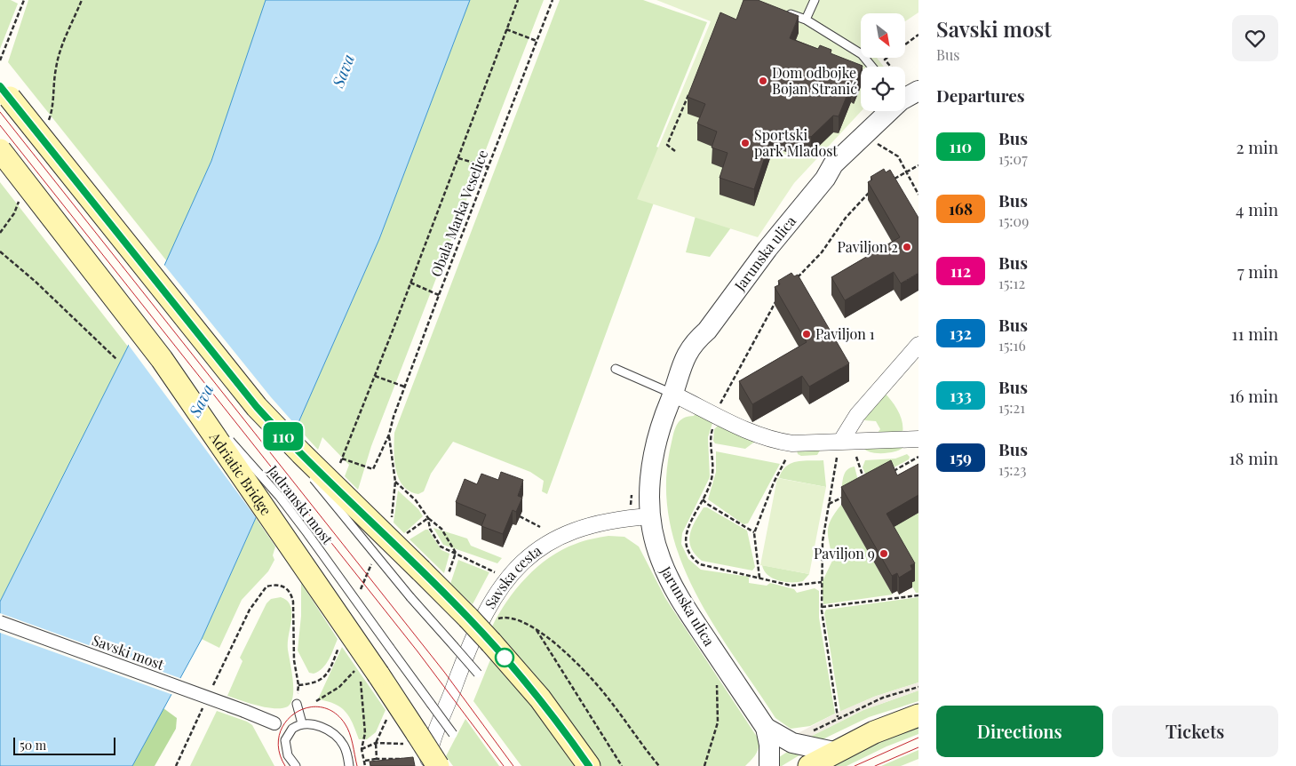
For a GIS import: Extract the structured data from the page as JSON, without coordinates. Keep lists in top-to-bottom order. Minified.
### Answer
{"streets":{"main road":["Adriatic Bridge"],"street":["Jarunska ulica","Savska cesta","Savski most"],"lane":["Jadranski most"],"path":["Obala Marka Veselice"]},"crossings":[["Jarunska ulica","Savska cesta"],["Adriatic Bridge","Jadranski most"]],"water":["Sava"],"places":["Dom odbojke Bojan Stranić","Sportski park Mladost","Paviljon 2","Paviljon 1","Paviljon 9"],"lines":["bus line 110"],"scale_bar":"50 m","north":"bottom right","page":{"on_map":"110","heading":[["Savski most","Bus"],"Departures"],"list":[{"mark":"110","name":"Bus","note":"15:07","value":"2 min"},{"mark":"168","name":"Bus","note":"15:09","value":"4 min"},{"mark":"112","name":"Bus","note":"15:12","value":"7 min"},{"mark":"132","name":"Bus","note":"15:16","value":"11 min"},{"mark":"133","name":"Bus","note":"15:21","value":"16 min"},{"mark":"159","name":"Bus","note":"15:23","value":"18 min"}],"buttons":["Directions","Tickets"],"scale":"50 m"}}
